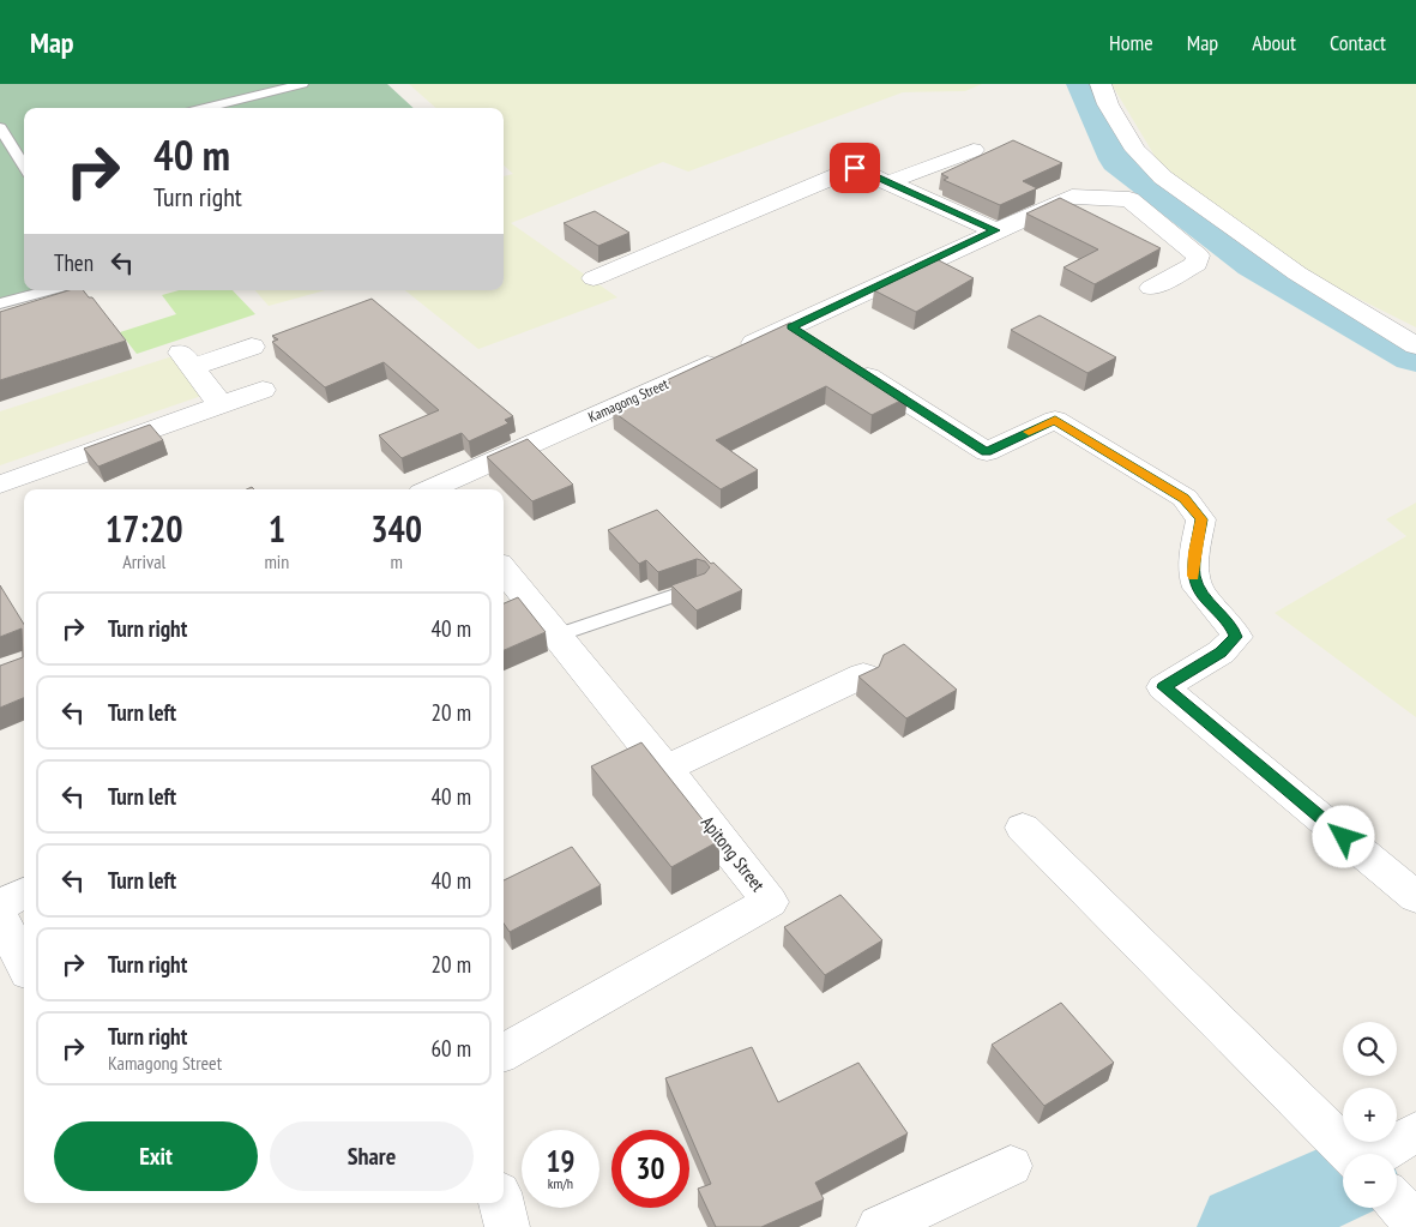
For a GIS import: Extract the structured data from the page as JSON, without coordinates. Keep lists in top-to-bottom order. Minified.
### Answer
{"streets":{"street":["Kamagong Street","Apitong Street"]},"page":{"header":"Map","nav":["Home","Map","About","Contact"],"turn":["40 m","Turn right"],"then":"Then","eta":["17:20","Arrival","1","min","340","m"],"list":[{"name":"Turn right","value":"40 m"},{"name":"Turn left","value":"20 m"},{"name":"Turn left","value":"40 m"},{"name":"Turn left","value":"40 m"},{"name":"Turn right","value":"20 m"},{"name":"Turn right","note":"Kamagong Street","value":"60 m"}],"map_buttons":["+","−"],"buttons":["Exit","Share"],"speed":"19 km/h","limit":"30"}}
